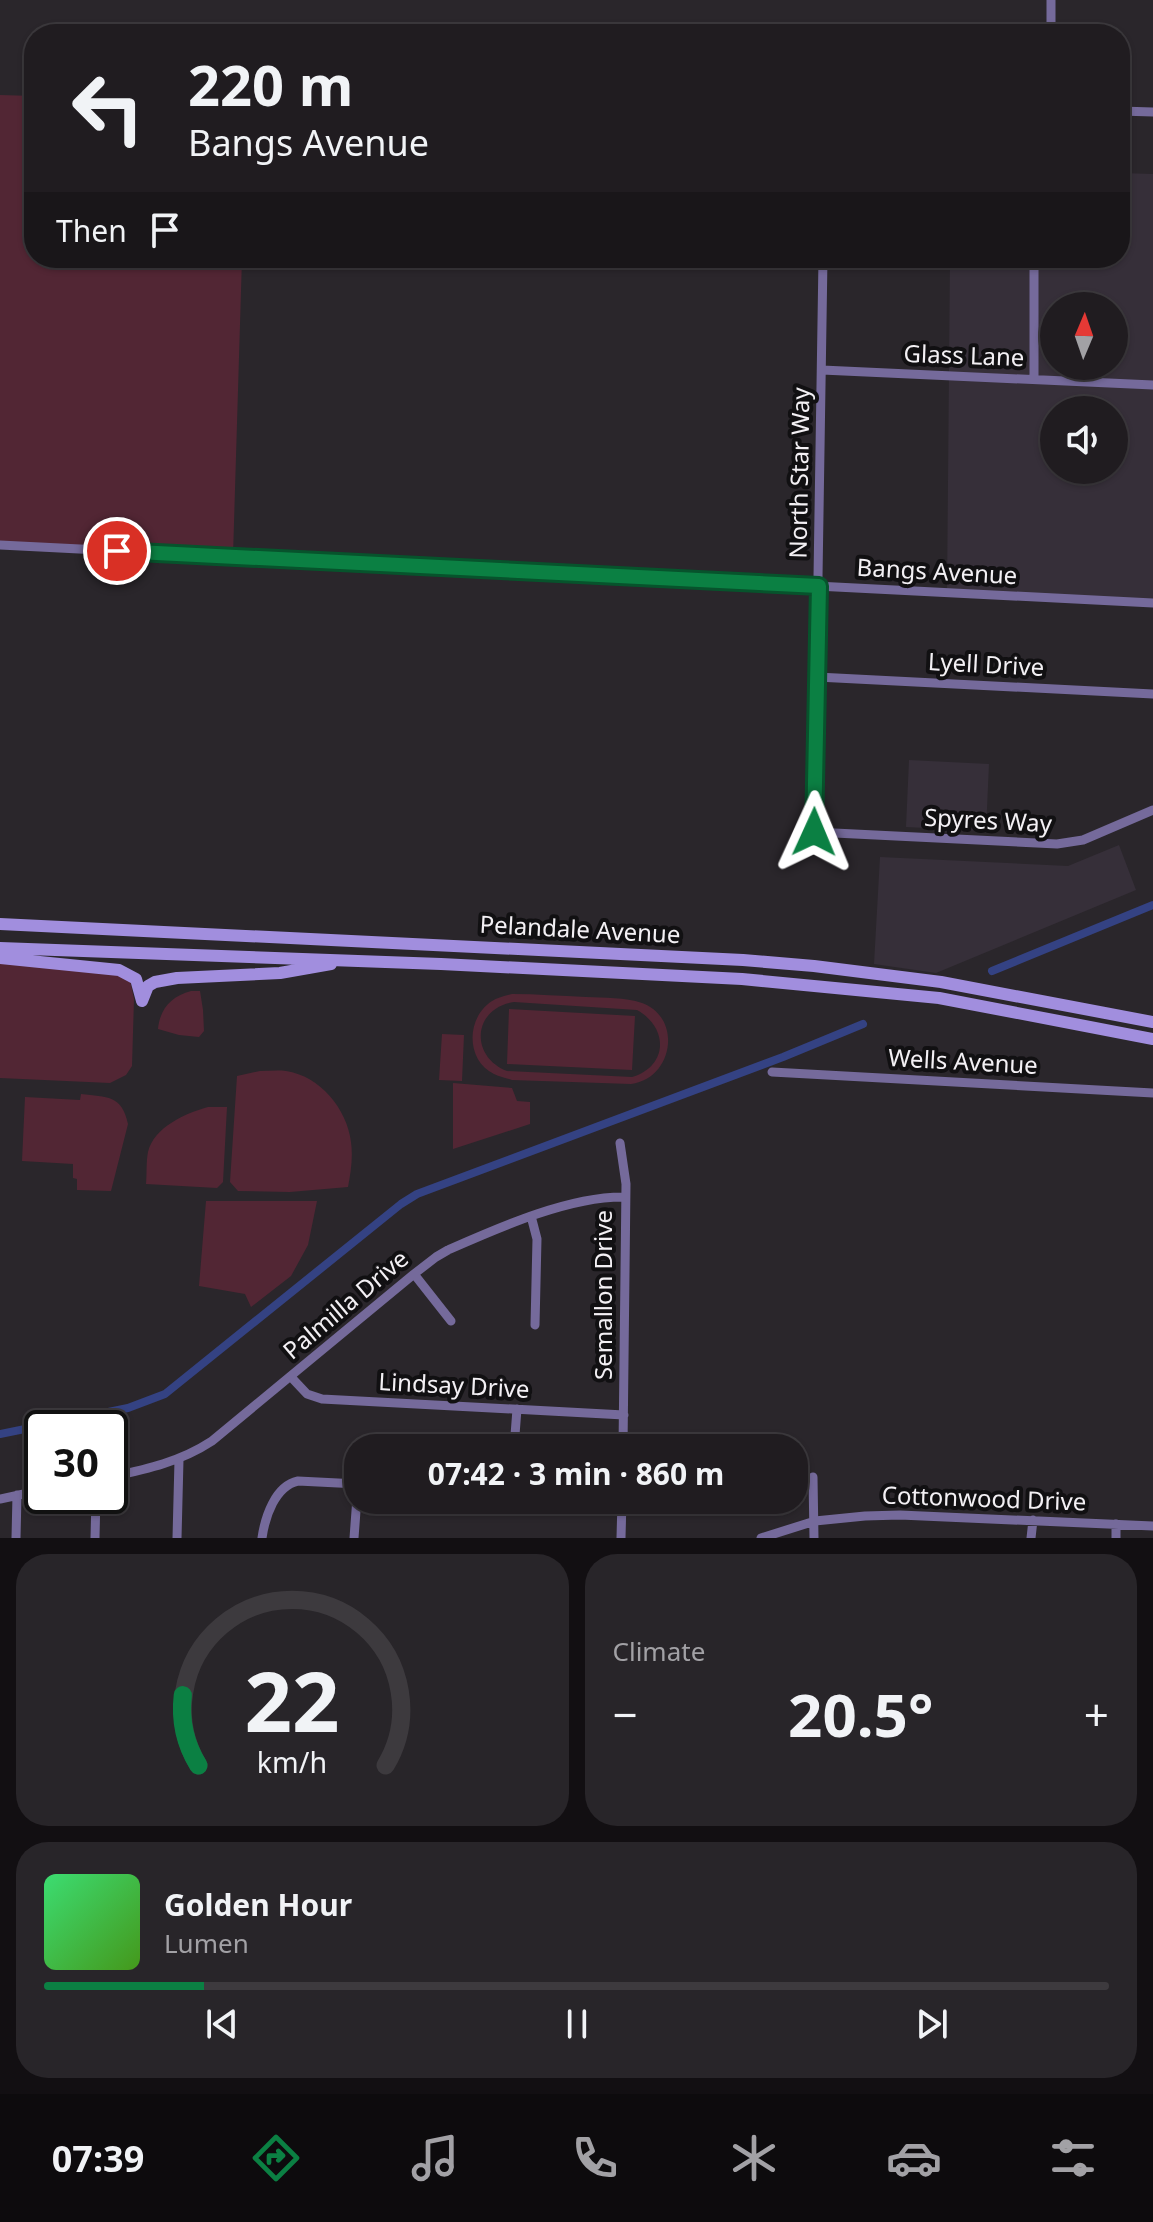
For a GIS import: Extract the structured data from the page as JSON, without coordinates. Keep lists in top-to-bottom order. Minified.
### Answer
{"streets":{"main road":["Pelandale Avenue"],"street":["Glass Lane","North Star Way","Bangs Avenue","Lyell Drive","Spyres Way","Wells Avenue","Semallon Drive","Palmilla Drive","Lindsay Drive","Cottonwood Drive"]},"crossings":[["Glass Lane","North Star Way"],["North Star Way","Bangs Avenue"],["North Star Way","Lyell Drive"],["North Star Way","Spyres Way"],["Semallon Drive","Palmilla Drive"],["Semallon Drive","Lindsay Drive"],["Palmilla Drive","Lindsay Drive"]],"north":"top","page":{"turn":["220 m","Bangs Avenue"],"then":"Then","limit":"30","trip":"07:42 · 3 min · 860 m","tile":"Climate","heat":["−","20.5°","+"],"song":["Golden Hour","Lumen"],"tabs":"07:39","gauge":["22","km/h"]}}
